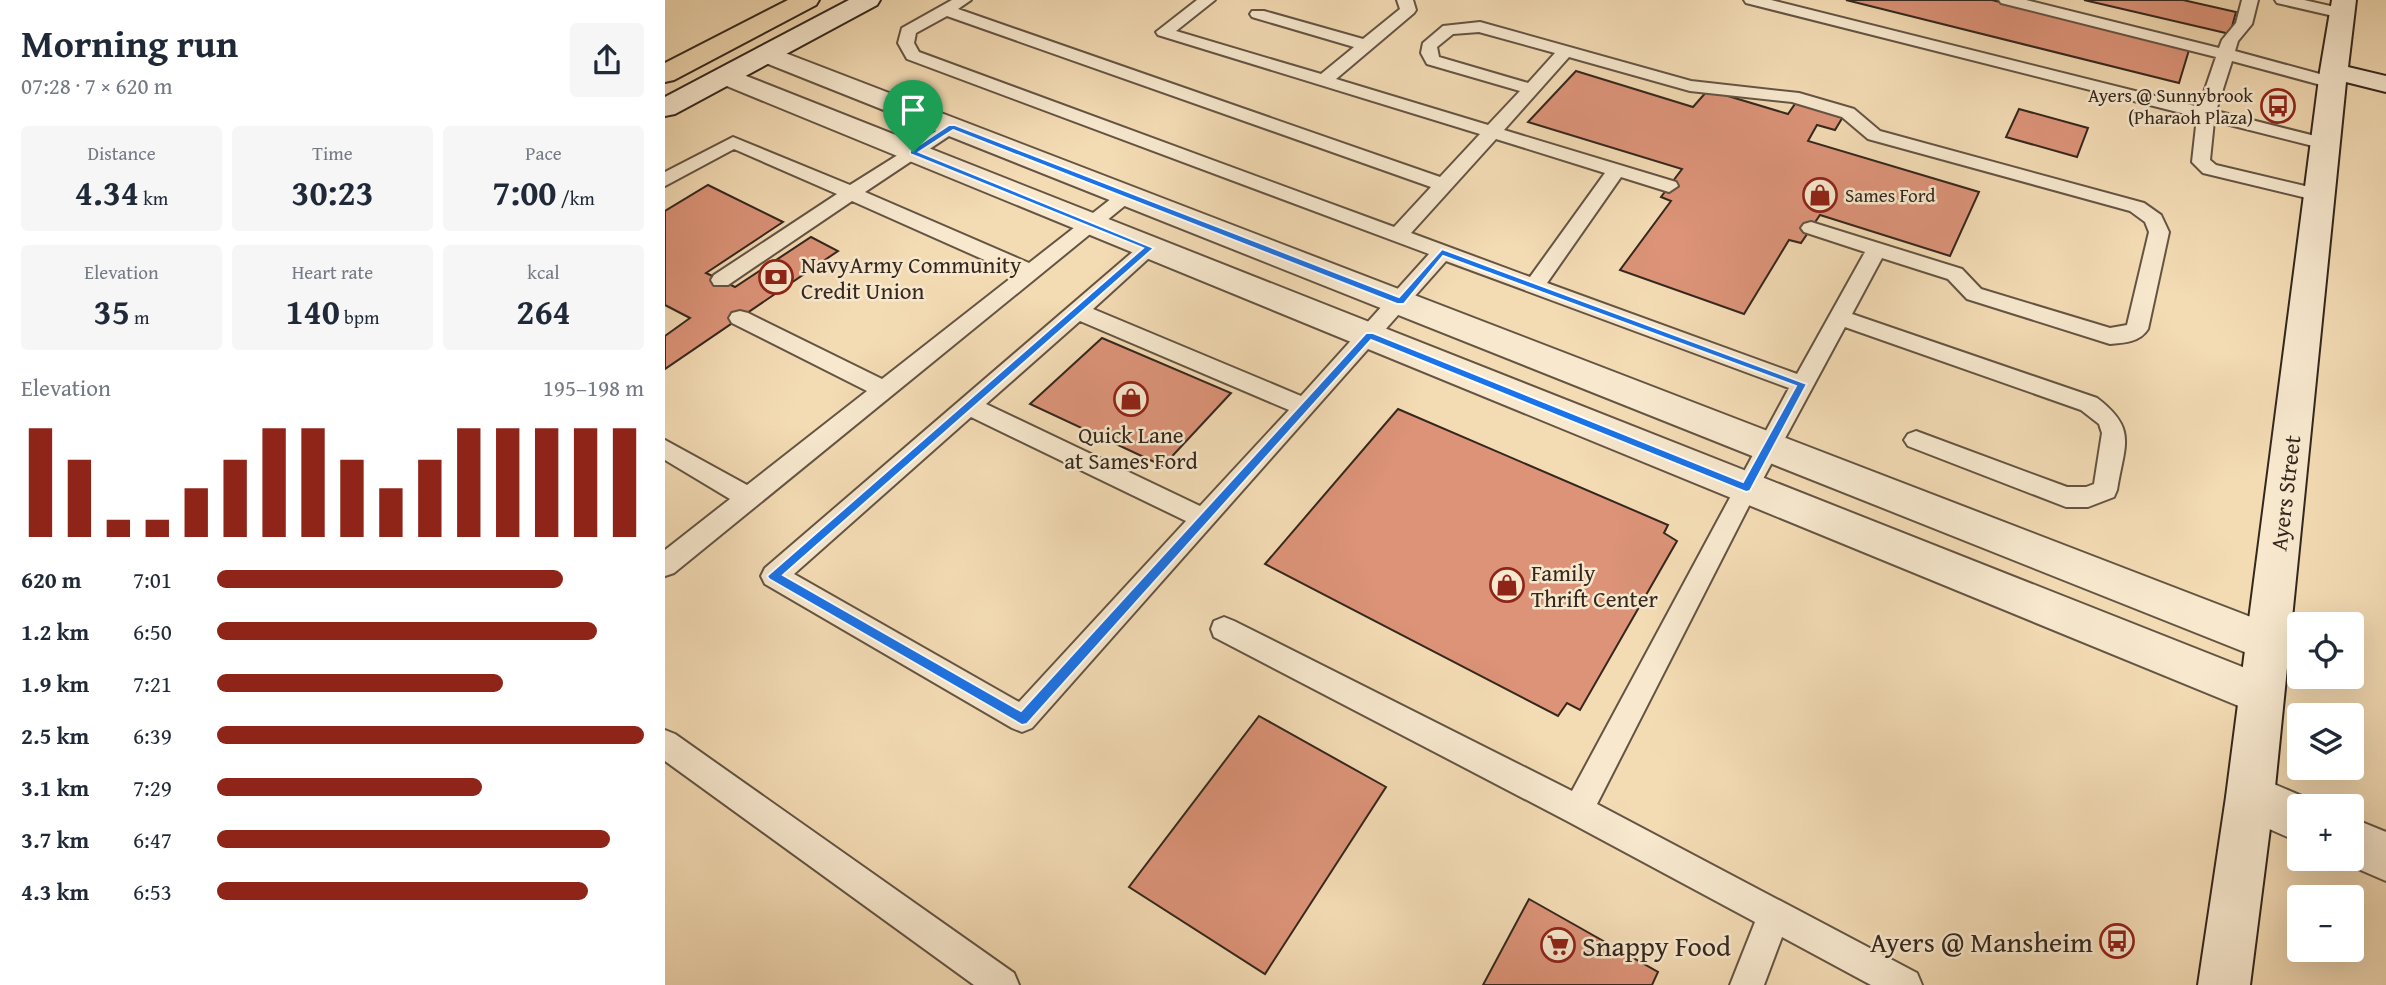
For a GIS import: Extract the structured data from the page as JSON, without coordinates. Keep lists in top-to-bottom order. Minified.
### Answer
{"streets":{"street":["Ayers Street"]},"places":{"bus stop":["Ayers @ Sunnybrook (Pharaoh Plaza)","Ayers @ Mansheim"],"shop":["Sames Ford","Quick Lane at Sames Ford","Family Thrift Center"],"bank":["NavyArmy Community Credit Union"],"supermarket":["Snappy Food"]},"page":{"heading":["Morning run","07:28 · 7 × 620 m"],"stats":[["Distance","4.34 km"],["Time","30:23"],["Pace","7:00 /km"],["Elevation","35 m"],["Heart rate","140 bpm"],["kcal","264"]],"chart":["Elevation","195–198 m"],"list":[{"name":"620 m","note":"7:01"},{"name":"1.2 km","note":"6:50"},{"name":"1.9 km","note":"7:21"},{"name":"2.5 km","note":"6:39"},{"name":"3.1 km","note":"7:29"},{"name":"3.7 km","note":"6:47"},{"name":"4.3 km","note":"6:53"}],"map_buttons":["+","−"]}}
